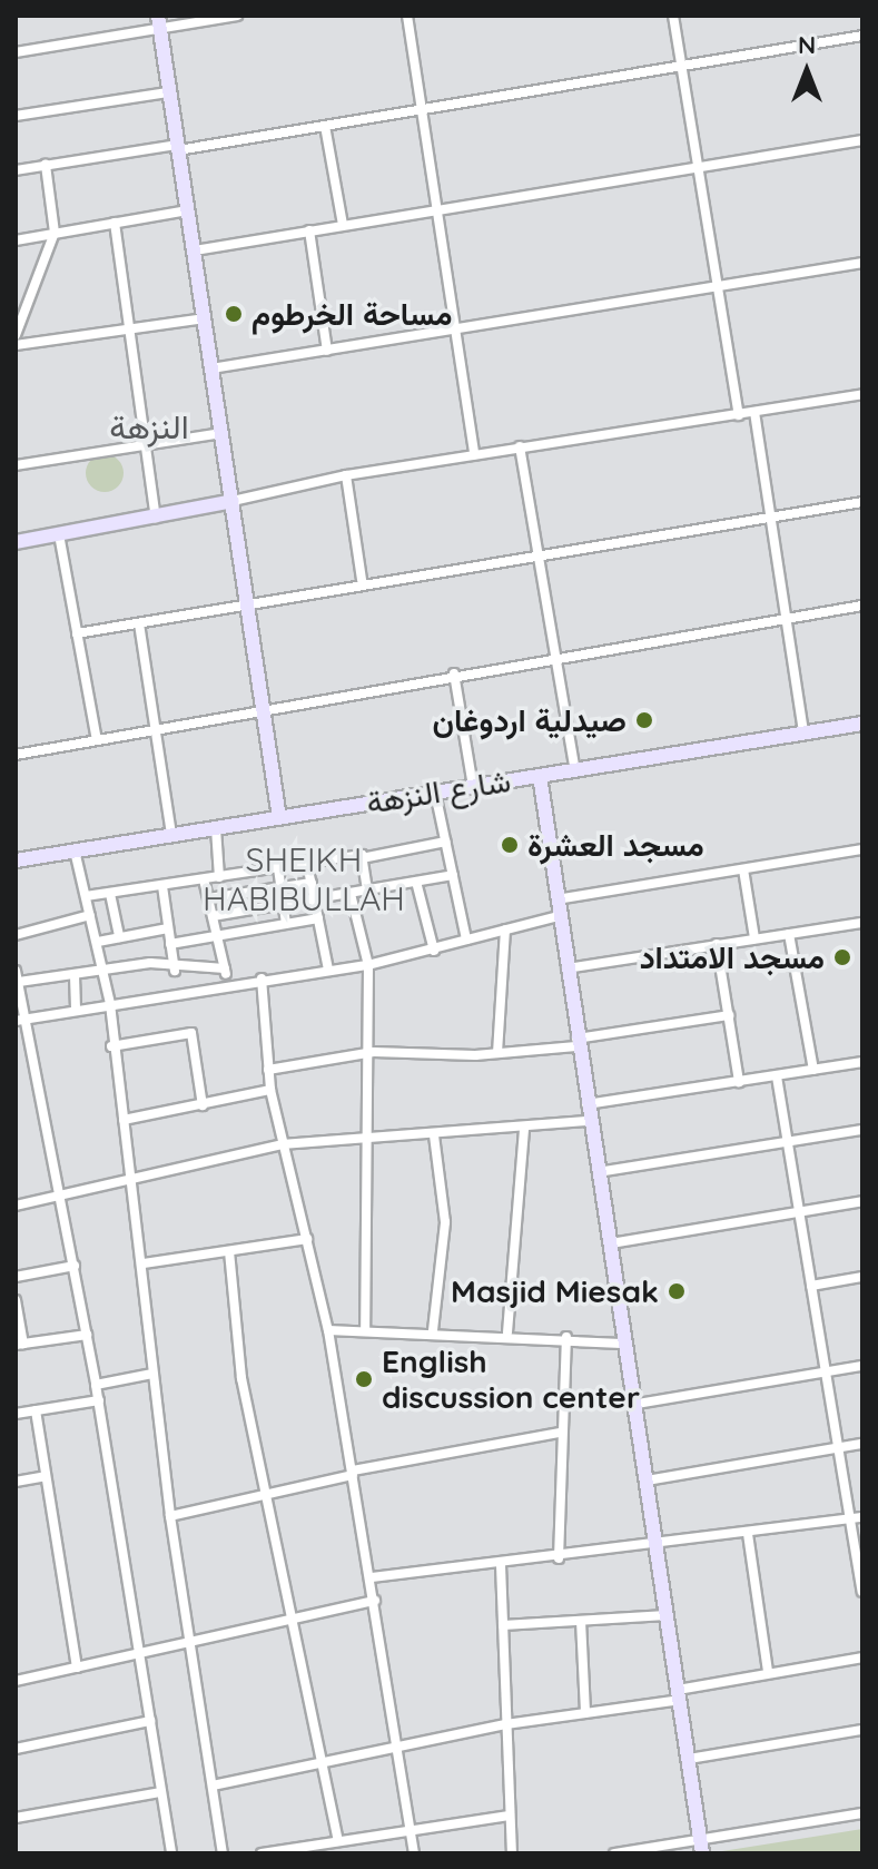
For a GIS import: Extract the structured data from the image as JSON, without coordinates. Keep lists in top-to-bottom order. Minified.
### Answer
{"streets":{"street":["شارع النزهة"]},"districts":["النزهة","SHEIKH HABIBULLAH"],"places":["مساحة الخرطوم","صيدلية اردوغان","مسجد العشرة","مسجد الامتداد","Masjid Miesak","English discussion center"],"north":"top"}
